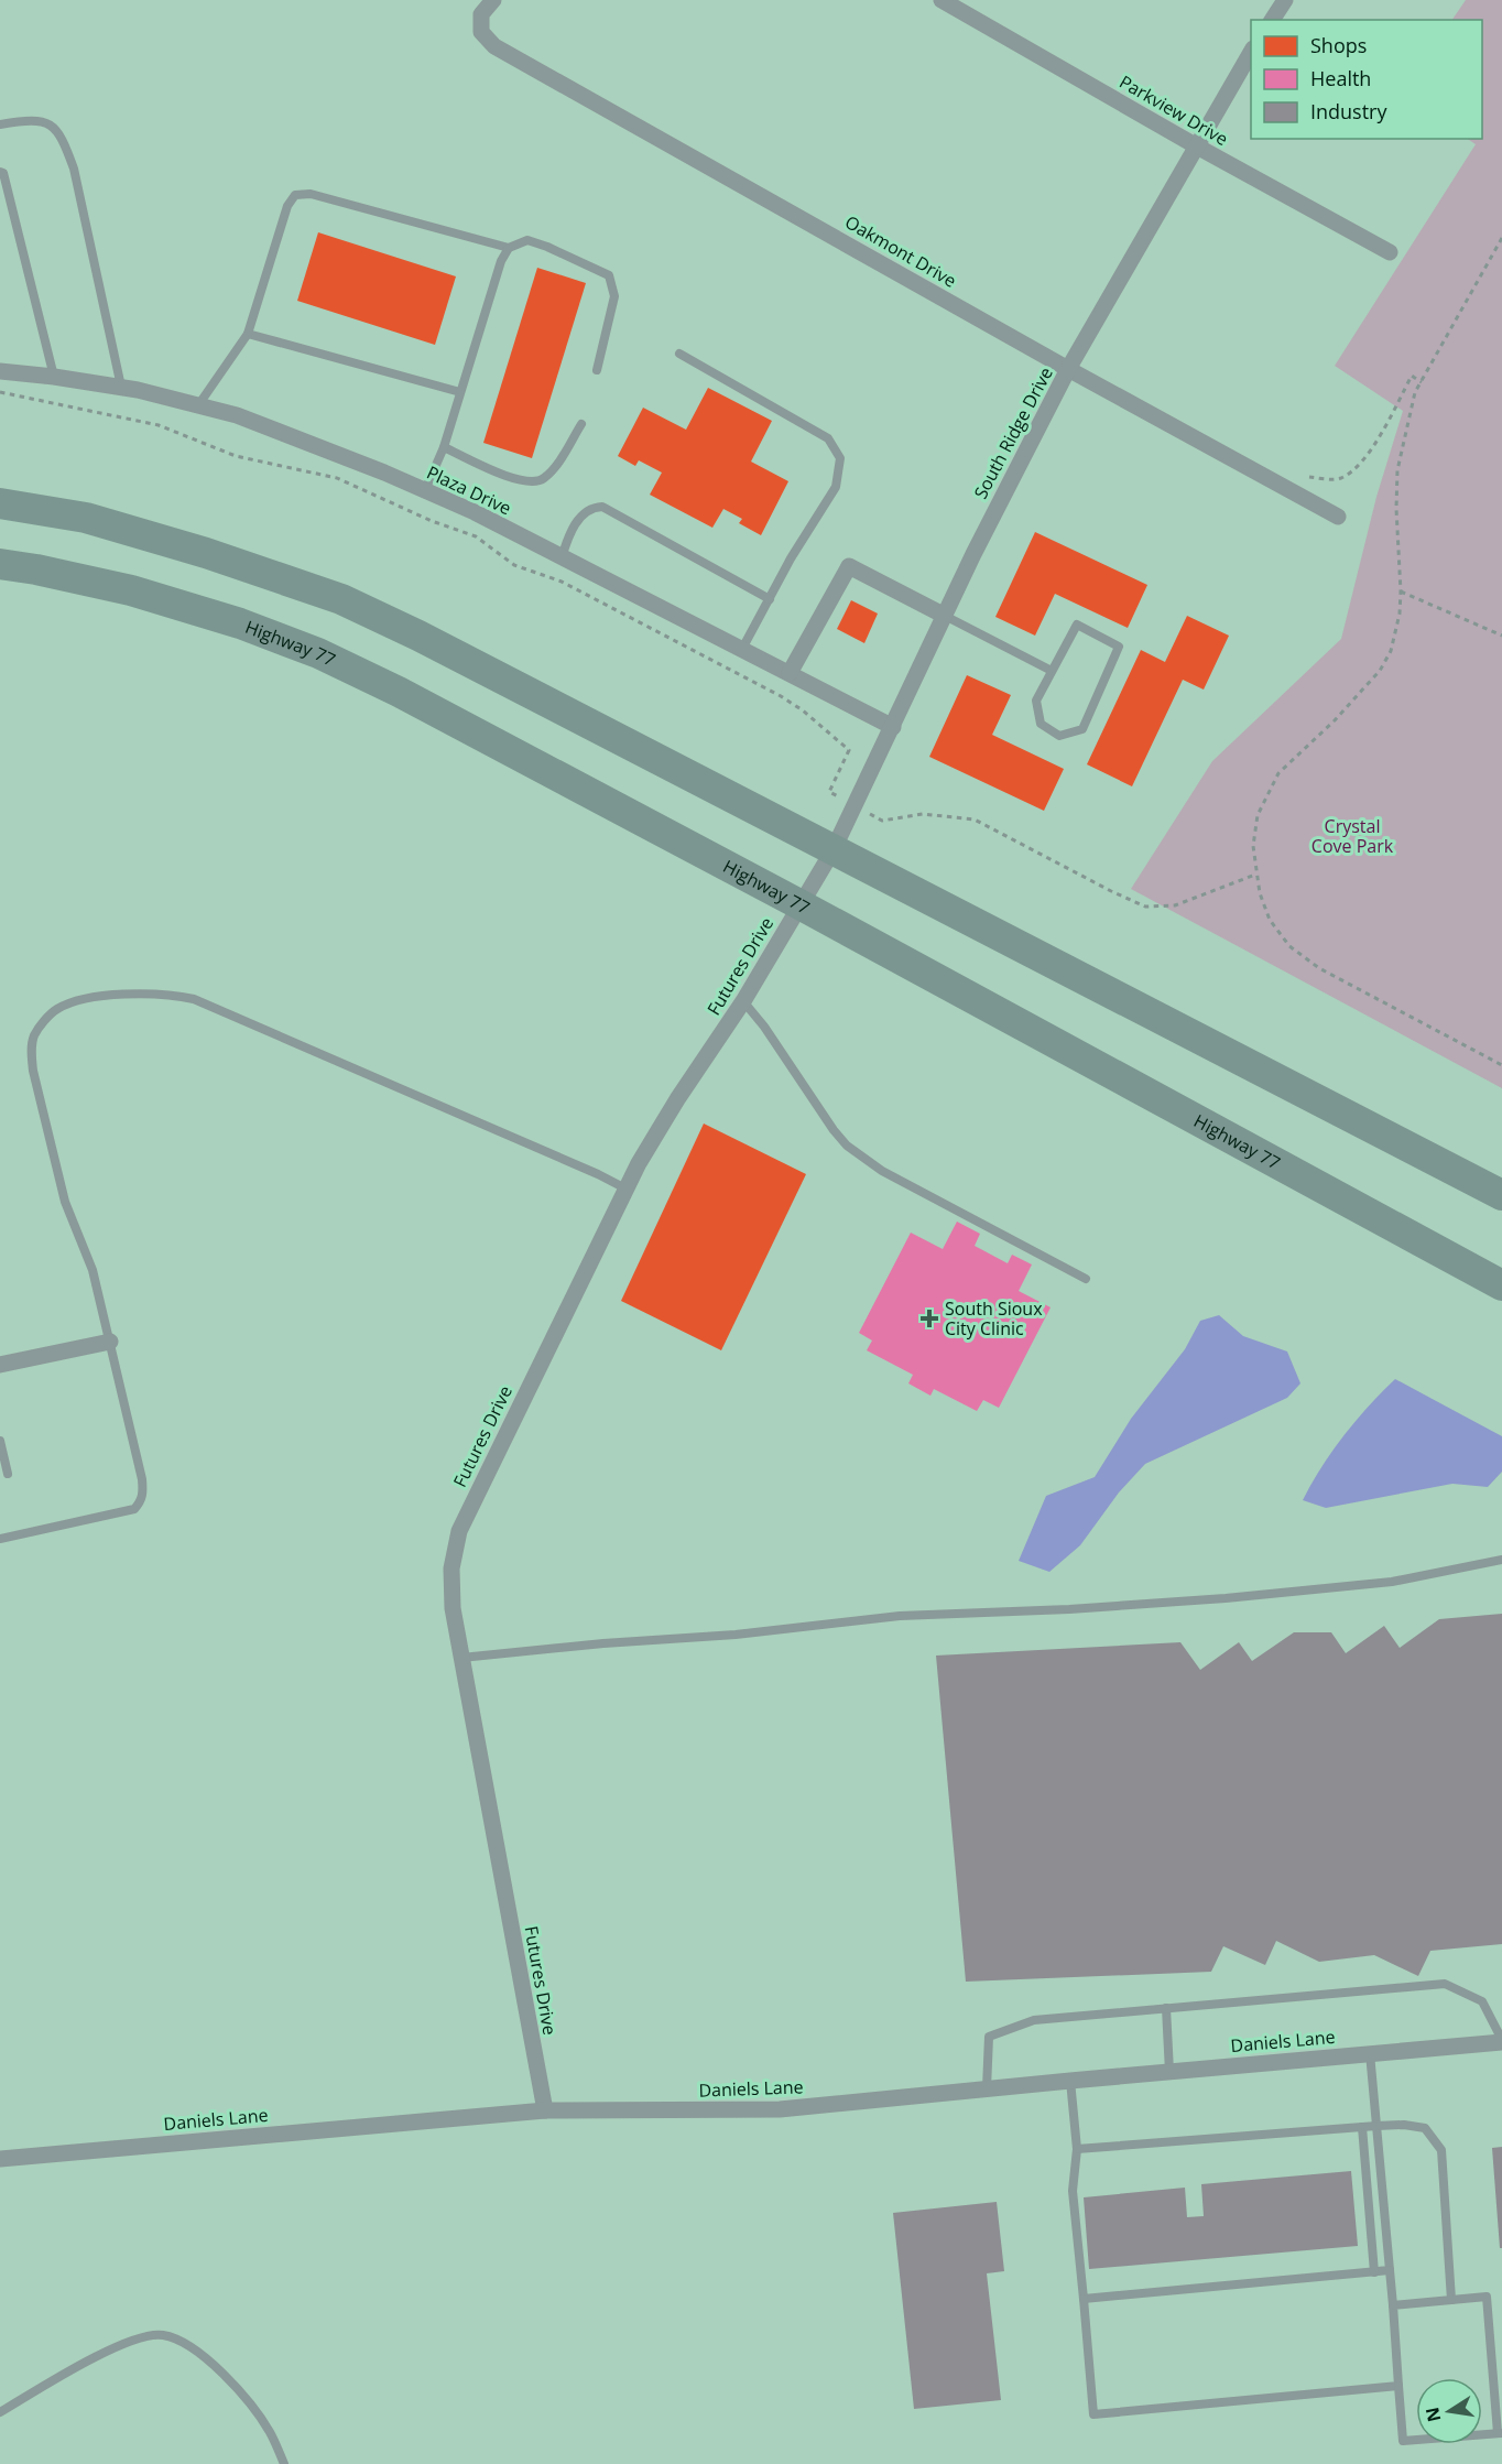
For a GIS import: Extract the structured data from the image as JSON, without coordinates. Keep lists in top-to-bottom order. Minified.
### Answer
{"streets":{"highway":["Highway 77"],"street":["Parkview Drive","Oakmont Drive","South Ridge Drive","Plaza Drive","Futures Drive","Daniels Lane"]},"crossings":[["Parkview Drive","South Ridge Drive"],["Oakmont Drive","South Ridge Drive"],["South Ridge Drive","Plaza Drive"],["South Ridge Drive","Futures Drive"],["Highway 77","Futures Drive"],["Futures Drive","Daniels Lane"]],"parks":["Crystal Cove Park"],"places":{"health":["South Sioux City Clinic"]},"legend":["Shops","Health","Industry"],"north":"left"}
